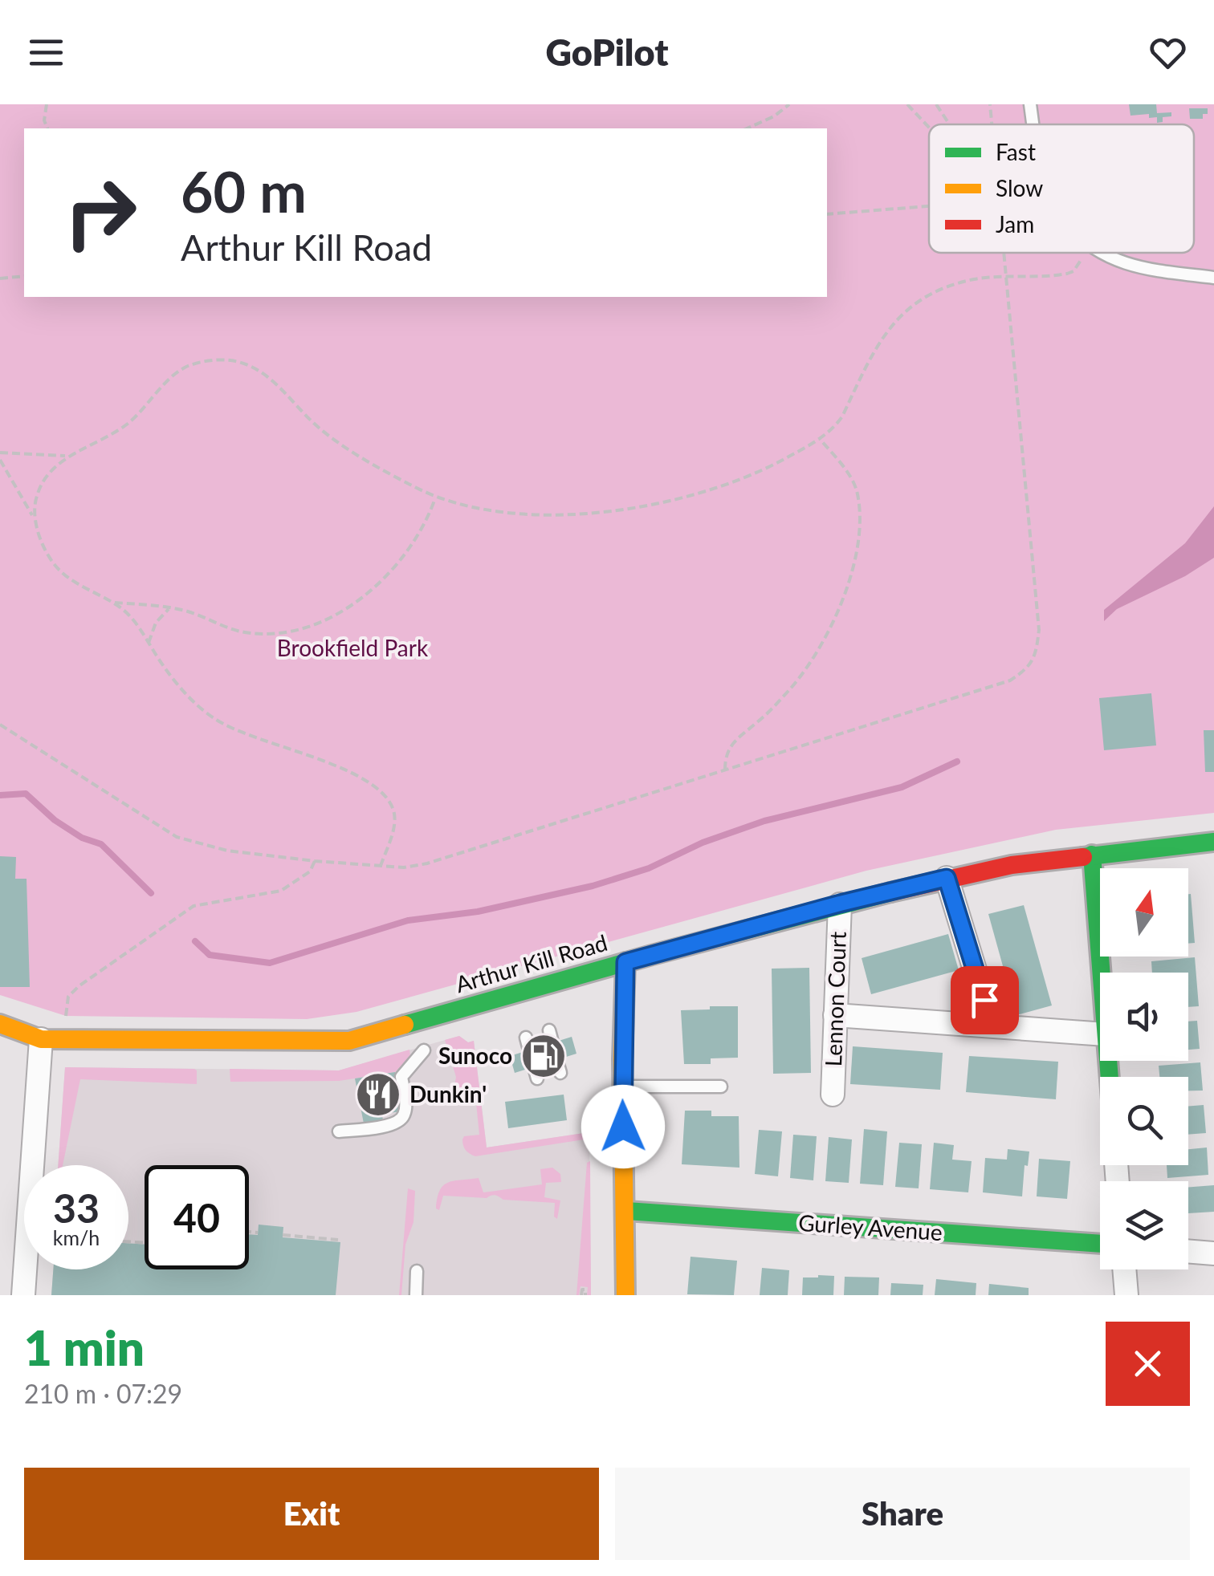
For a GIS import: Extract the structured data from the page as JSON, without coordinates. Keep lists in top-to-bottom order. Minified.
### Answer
{"streets":{"street":["Arthur Kill Road","Lennon Court","Gurley Avenue"]},"crossings":[["Arthur Kill Road","Lennon Court"]],"parks":["Brookfield Park"],"places":{"fuel station":["Sunoco"],"restaurant":["Dunkin'"]},"legend":["Fast","Slow","Jam"],"north":"top","page":{"header":"GoPilot","turn":["60 m","Arthur Kill Road"],"speed":"33 km/h","limit":"40","heading":["1 min","210 m · 07:29"],"buttons":["Exit","Share"]}}
